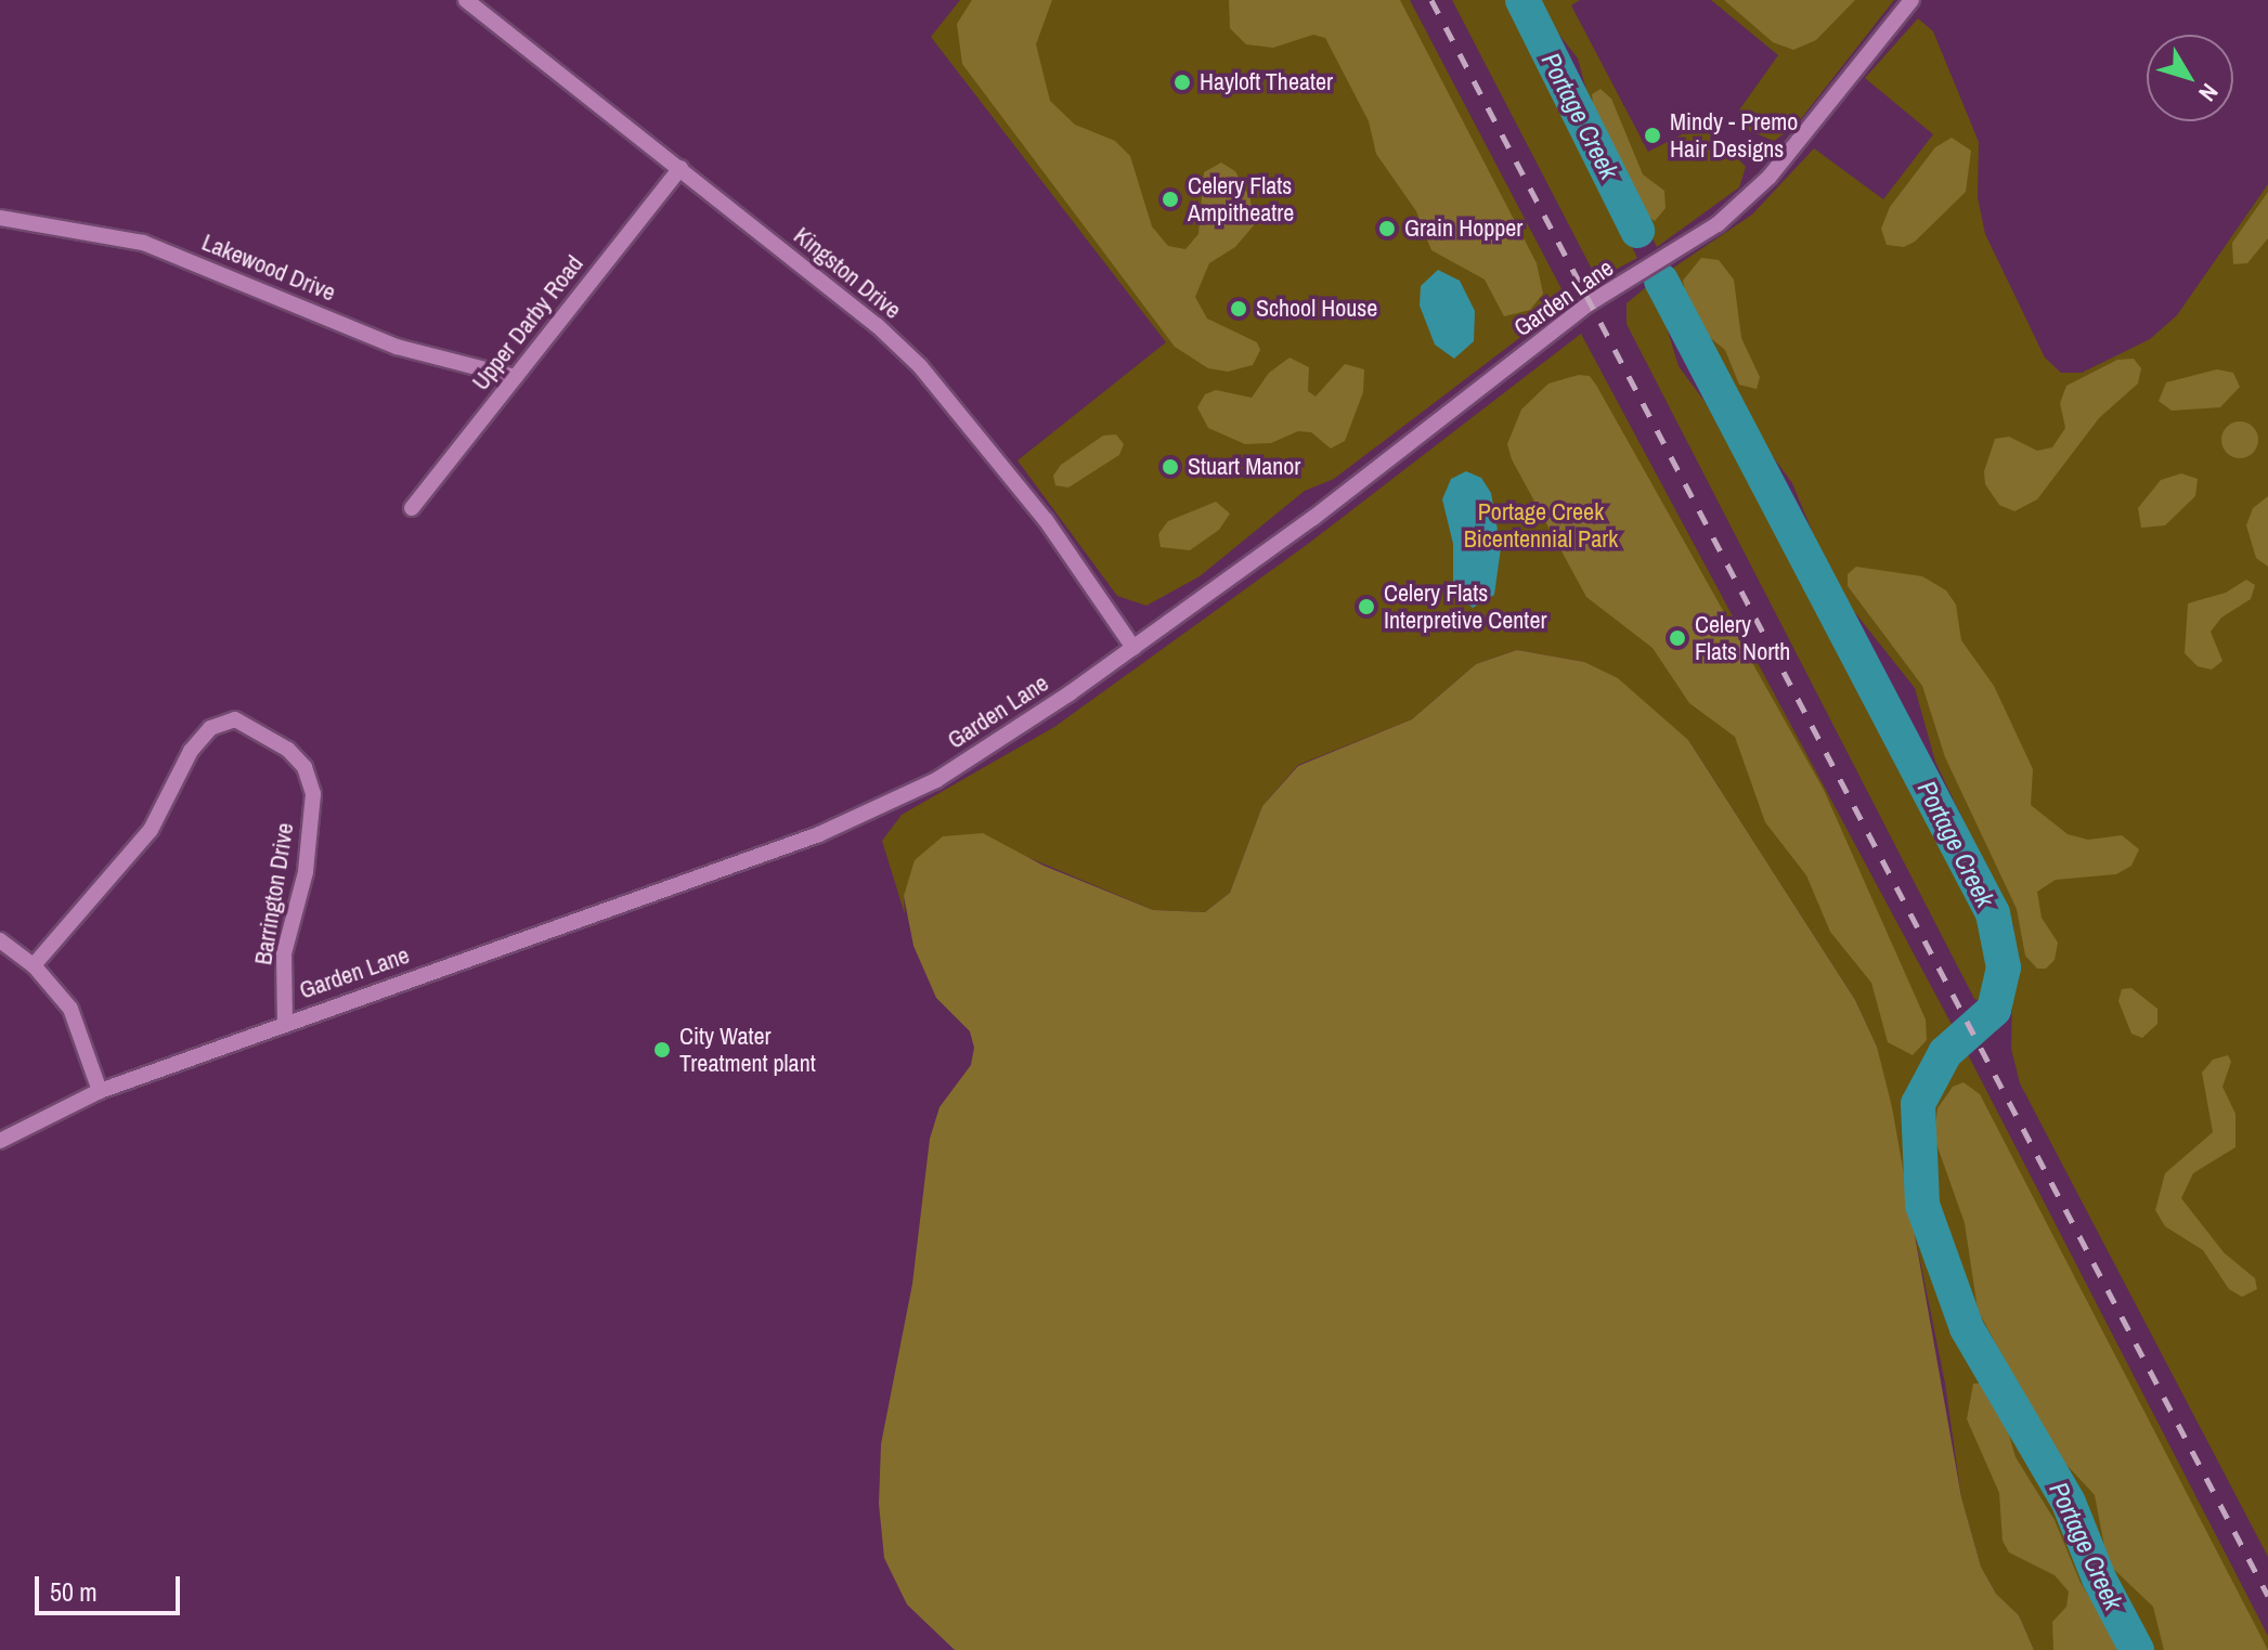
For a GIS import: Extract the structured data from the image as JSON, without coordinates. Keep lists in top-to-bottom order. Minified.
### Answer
{"streets":{"street":["Lakewood Drive","Kingston Drive","Garden Lane","Upper Darby Road","Barrington Drive"]},"crossings":[["Lakewood Drive","Upper Darby Road"],["Kingston Drive","Garden Lane"],["Kingston Drive","Upper Darby Road"],["Garden Lane","Barrington Drive"]],"water":["Portage Creek"],"parks":["Portage Creek Bicentennial Park"],"places":["Hayloft Theater","Mindy - Premo Hair Designs","Celery Flats Ampitheatre","Grain Hopper","School House","Stuart Manor","Celery Flats Interpretive Center","Celery Flats North","City Water Treatment plant"],"scale_bar":"50 m","north":"bottom right"}
